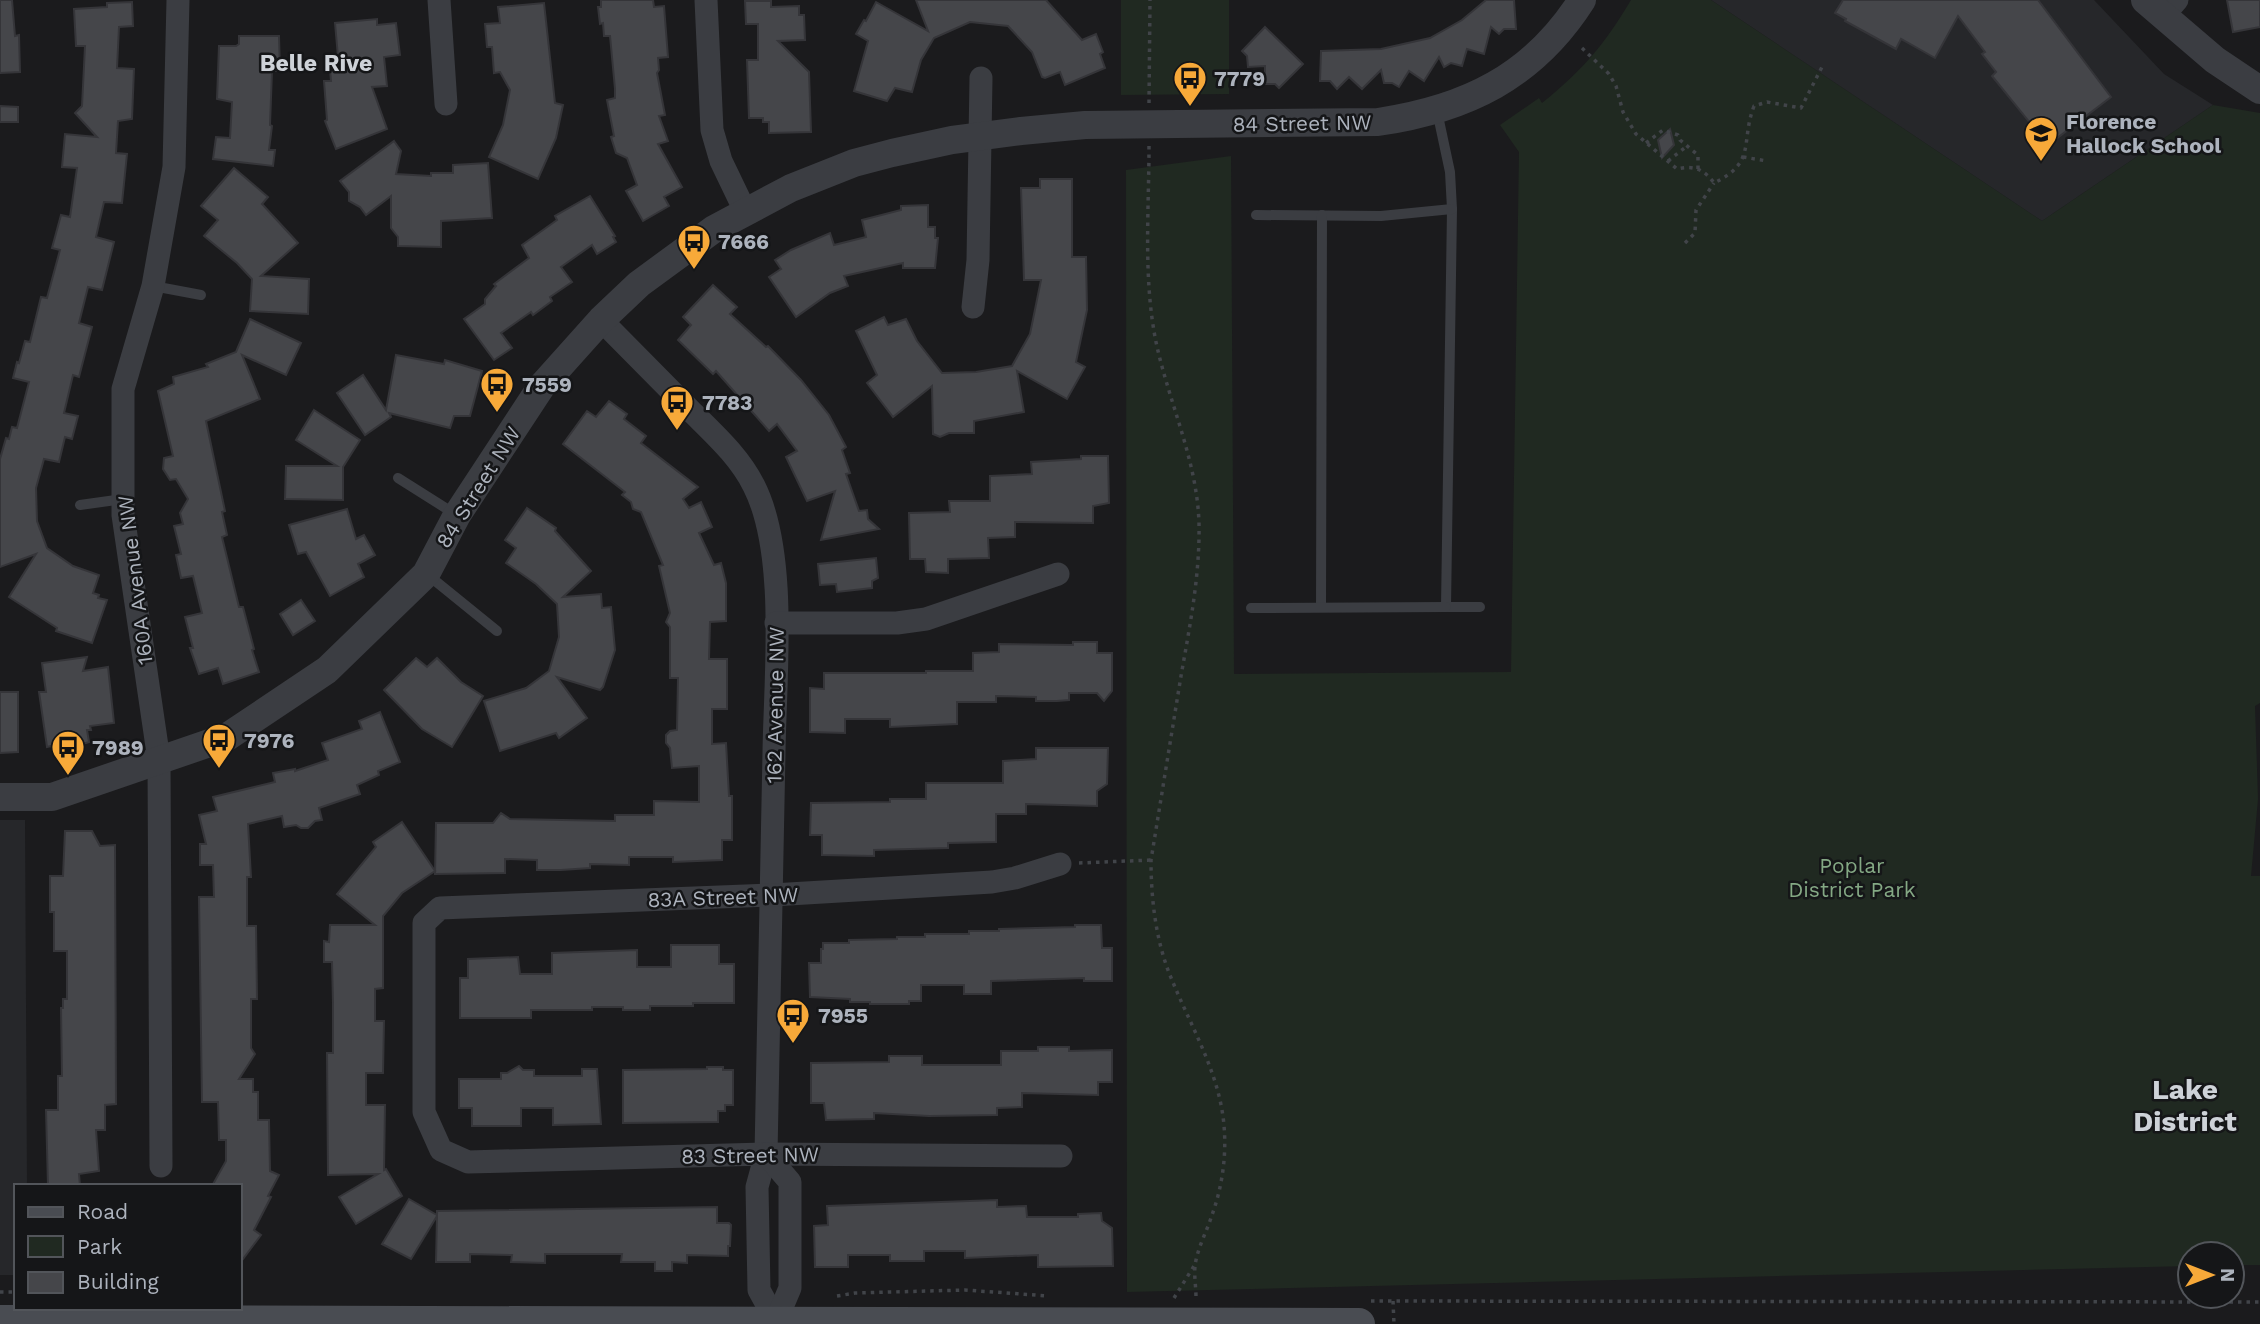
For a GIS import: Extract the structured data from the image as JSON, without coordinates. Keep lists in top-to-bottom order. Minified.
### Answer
{"streets":{"street":["84 Street NW","160A Avenue NW","162 Avenue NW","83A Street NW","83 Street NW"]},"crossings":[["84 Street NW","160A Avenue NW"],["84 Street NW","162 Avenue NW"],["162 Avenue NW","83A Street NW"],["162 Avenue NW","83 Street NW"],["83A Street NW","83 Street NW"]],"districts":["Belle Rive","Lake District"],"parks":["Poplar District Park"],"places":{"bus stop":["7779","7666","7559","7783","7976","7989","7955"],"school or university":["Florence Hallock School"]},"legend":["Road","Park","Building"],"north":"right"}
